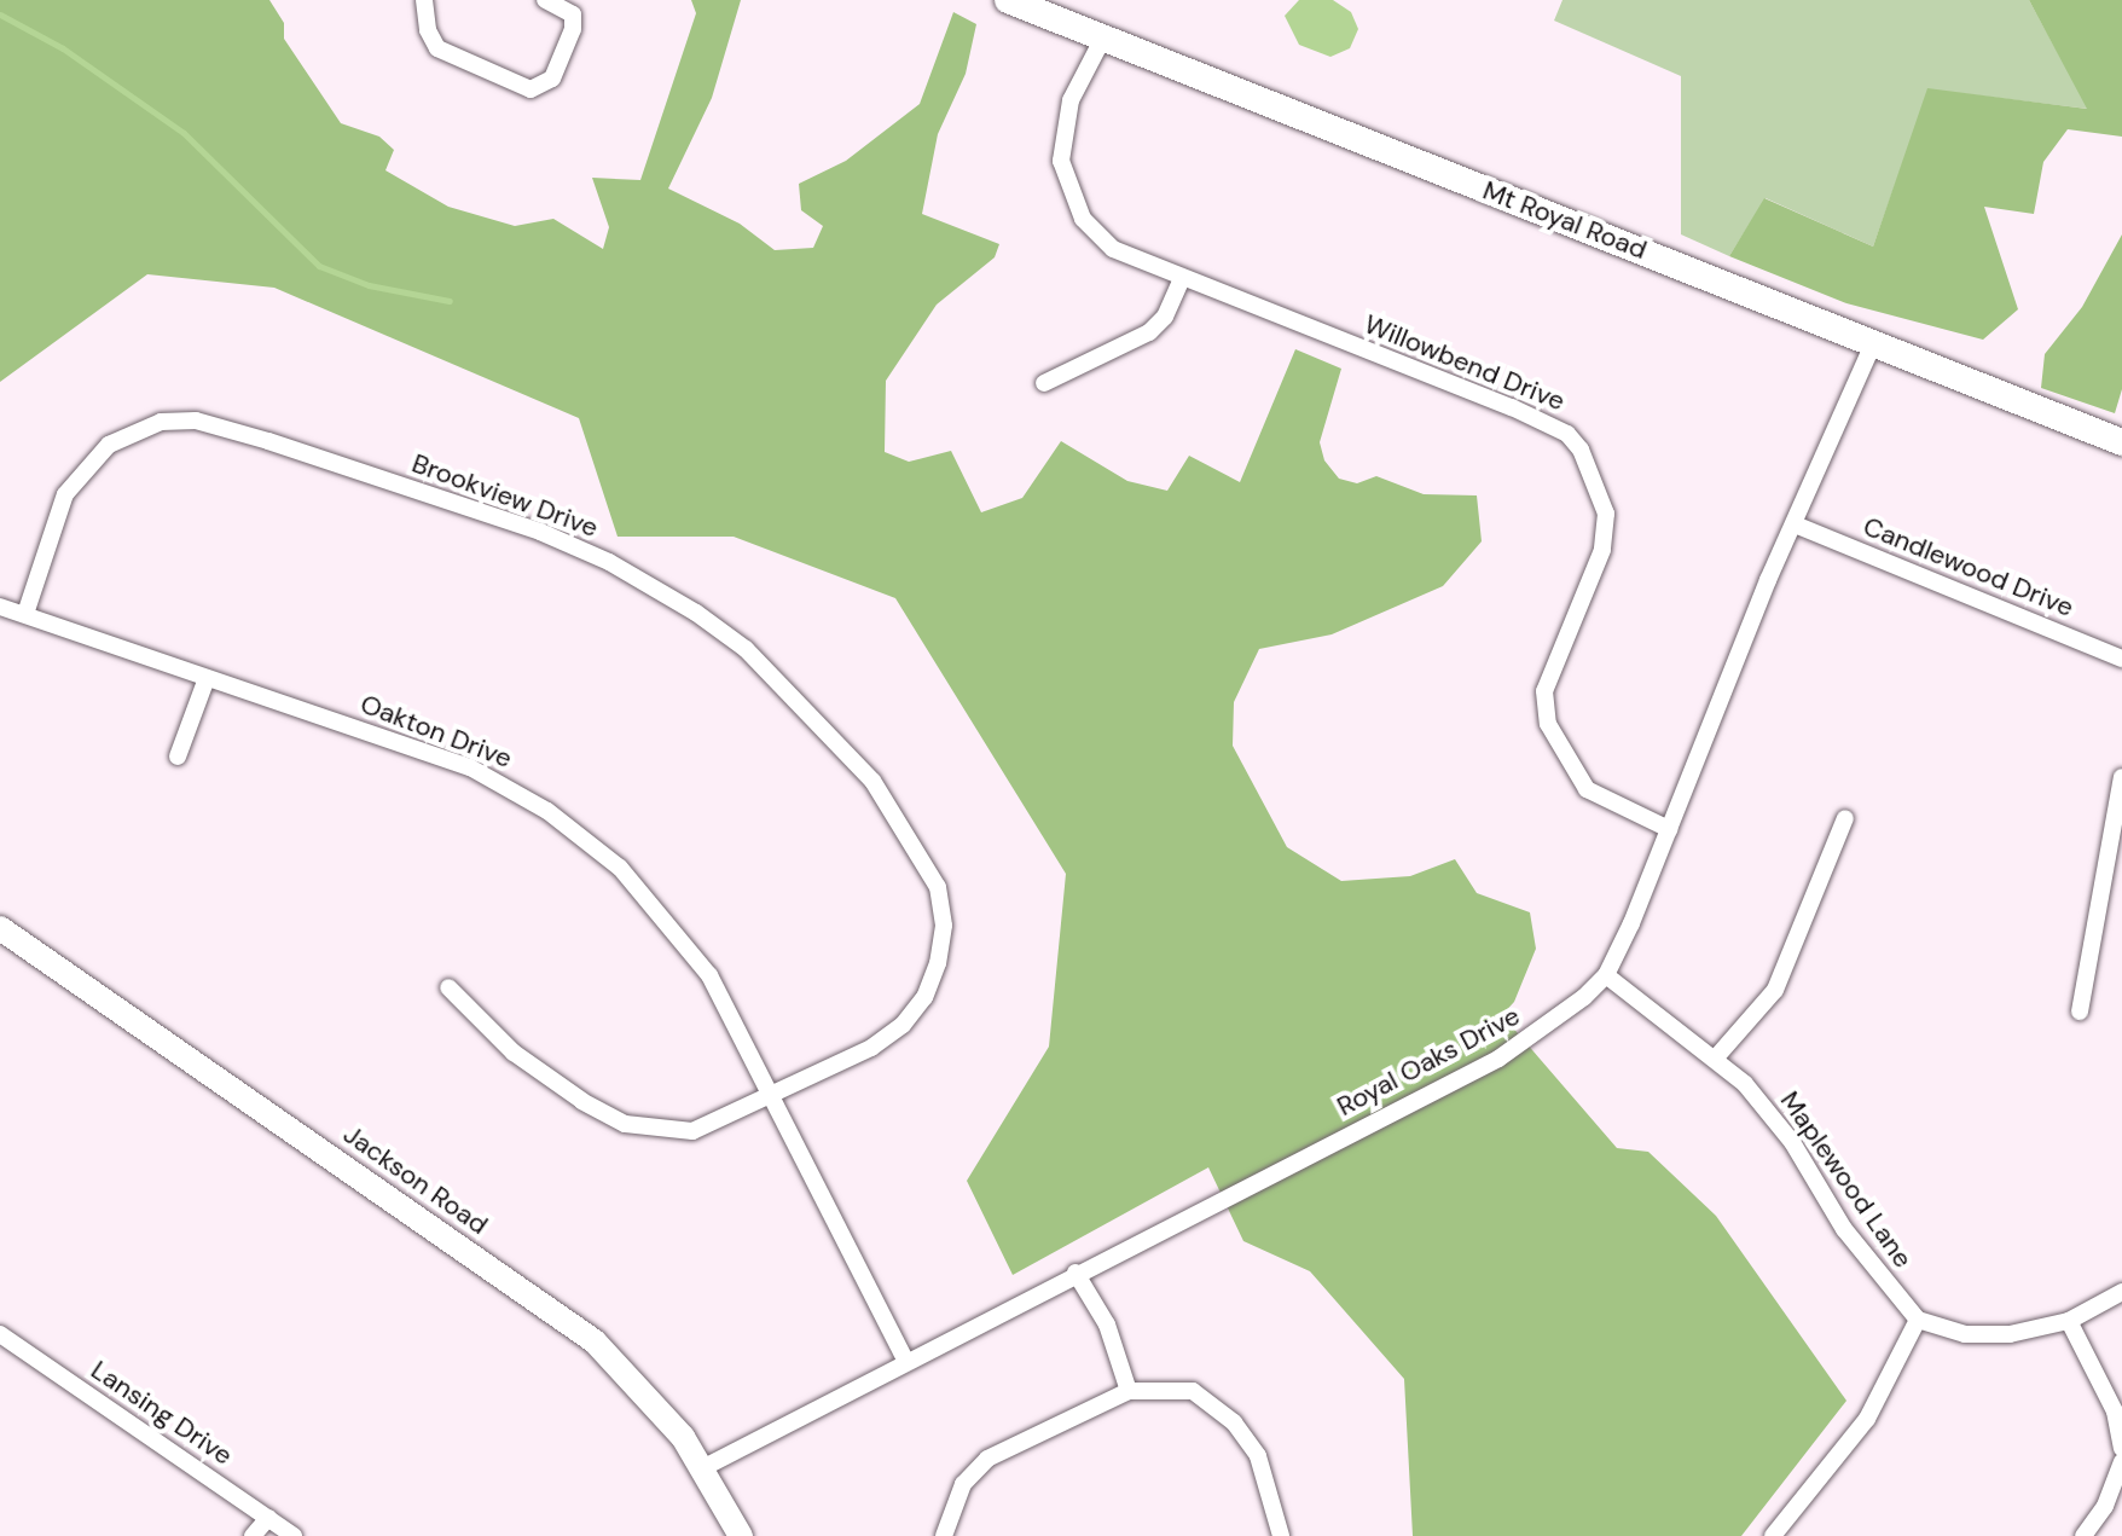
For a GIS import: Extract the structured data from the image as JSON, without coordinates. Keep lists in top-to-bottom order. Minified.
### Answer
{"streets":{"main road":["Mt Royal Road"],"street":["Willowbend Drive","Brookview Drive","Candlewood Drive","Oakton Drive","Royal Oaks Drive","Jackson Road","Maplewood Lane","Lansing Drive"]},"crossings":[["Mt Royal Road","Willowbend Drive"],["Mt Royal Road","Royal Oaks Drive"],["Willowbend Drive","Royal Oaks Drive"],["Brookview Drive","Oakton Drive"],["Candlewood Drive","Royal Oaks Drive"],["Oakton Drive","Royal Oaks Drive"],["Royal Oaks Drive","Jackson Road"],["Royal Oaks Drive","Maplewood Lane"]]}
